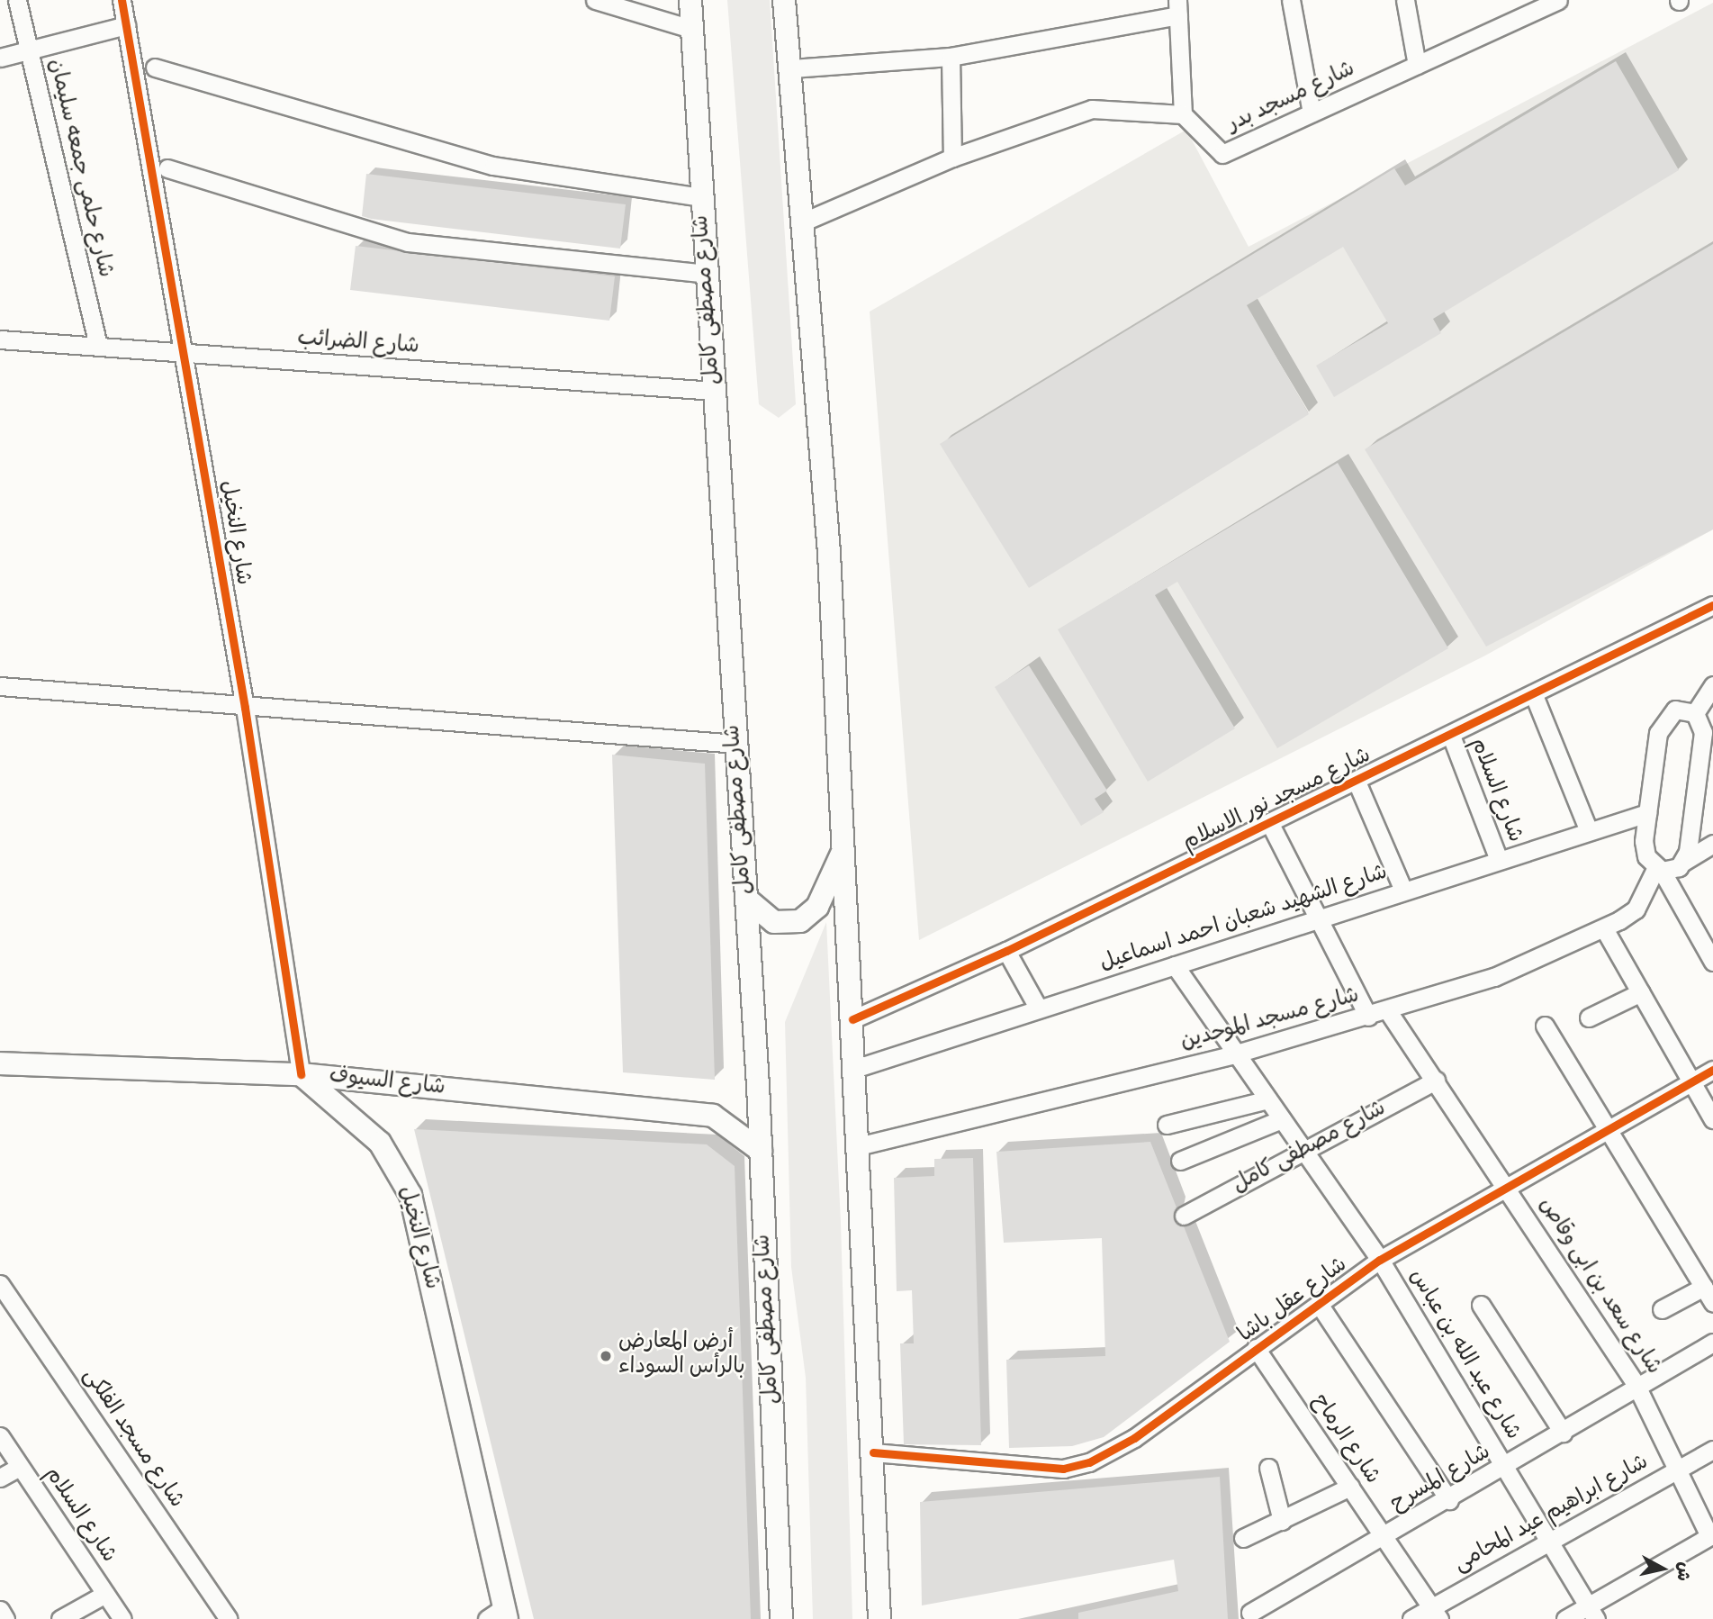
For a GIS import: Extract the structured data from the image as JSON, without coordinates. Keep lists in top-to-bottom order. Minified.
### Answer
{"streets":{"main road":["شارع مصطفى كامل","شارع النخيل","شارع السيوف"],"street":["شارع مسجد بدر","شارع حلمى جمعه سليمان","شارع الضرائب","شارع السلام","شارع مسجد نور الاسلام","شارع الشهيد شعبان احمد اسماعيل","شارع مسجد الموحدين","شارع سعد بن ابى وقاص","شارع عقل باشا","شارع عبد الله بن عباس","شارع مسجد الفلكى","شارع الرماح","شارع المسرح","شارع ابراهيم عيد المحامى"]},"crossings":[["شارع حلمى جمعه سليمان","شارع الضرائب"],["شارع مصطفى كامل","شارع الضرائب"],["شارع مصطفى كامل","شارع السيوف"],["شارع مصطفى كامل","شارع سعد بن ابى وقاص"],["شارع مصطفى كامل","شارع عبد الله بن عباس"],["شارع الضرائب","شارع النخيل"],["شارع النخيل","شارع السيوف"],["شارع السلام","شارع مسجد نور الاسلام"],["شارع السلام","شارع الشهيد شعبان احمد اسماعيل"],["شارع الشهيد شعبان احمد اسماعيل","شارع عبد الله بن عباس"],["شارع مسجد الموحدين","شارع سعد بن ابى وقاص"],["شارع مسجد الموحدين","شارع عبد الله بن عباس"],["شارع سعد بن ابى وقاص","شارع عقل باشا"],["شارع سعد بن ابى وقاص","شارع المسرح"],["شارع سعد بن ابى وقاص","شارع ابراهيم عيد المحامى"],["شارع عقل باشا","شارع عبد الله بن عباس"],["شارع عقل باشا","شارع الرماح"],["شارع عبد الله بن عباس","شارع المسرح"],["شارع عبد الله بن عباس","شارع ابراهيم عيد المحامى"],["شارع الرماح","شارع المسرح"],["شارع الرماح","شارع ابراهيم عيد المحامى"]],"places":["أرض المعارض بالرأس السوداء"],"north":"right"}
